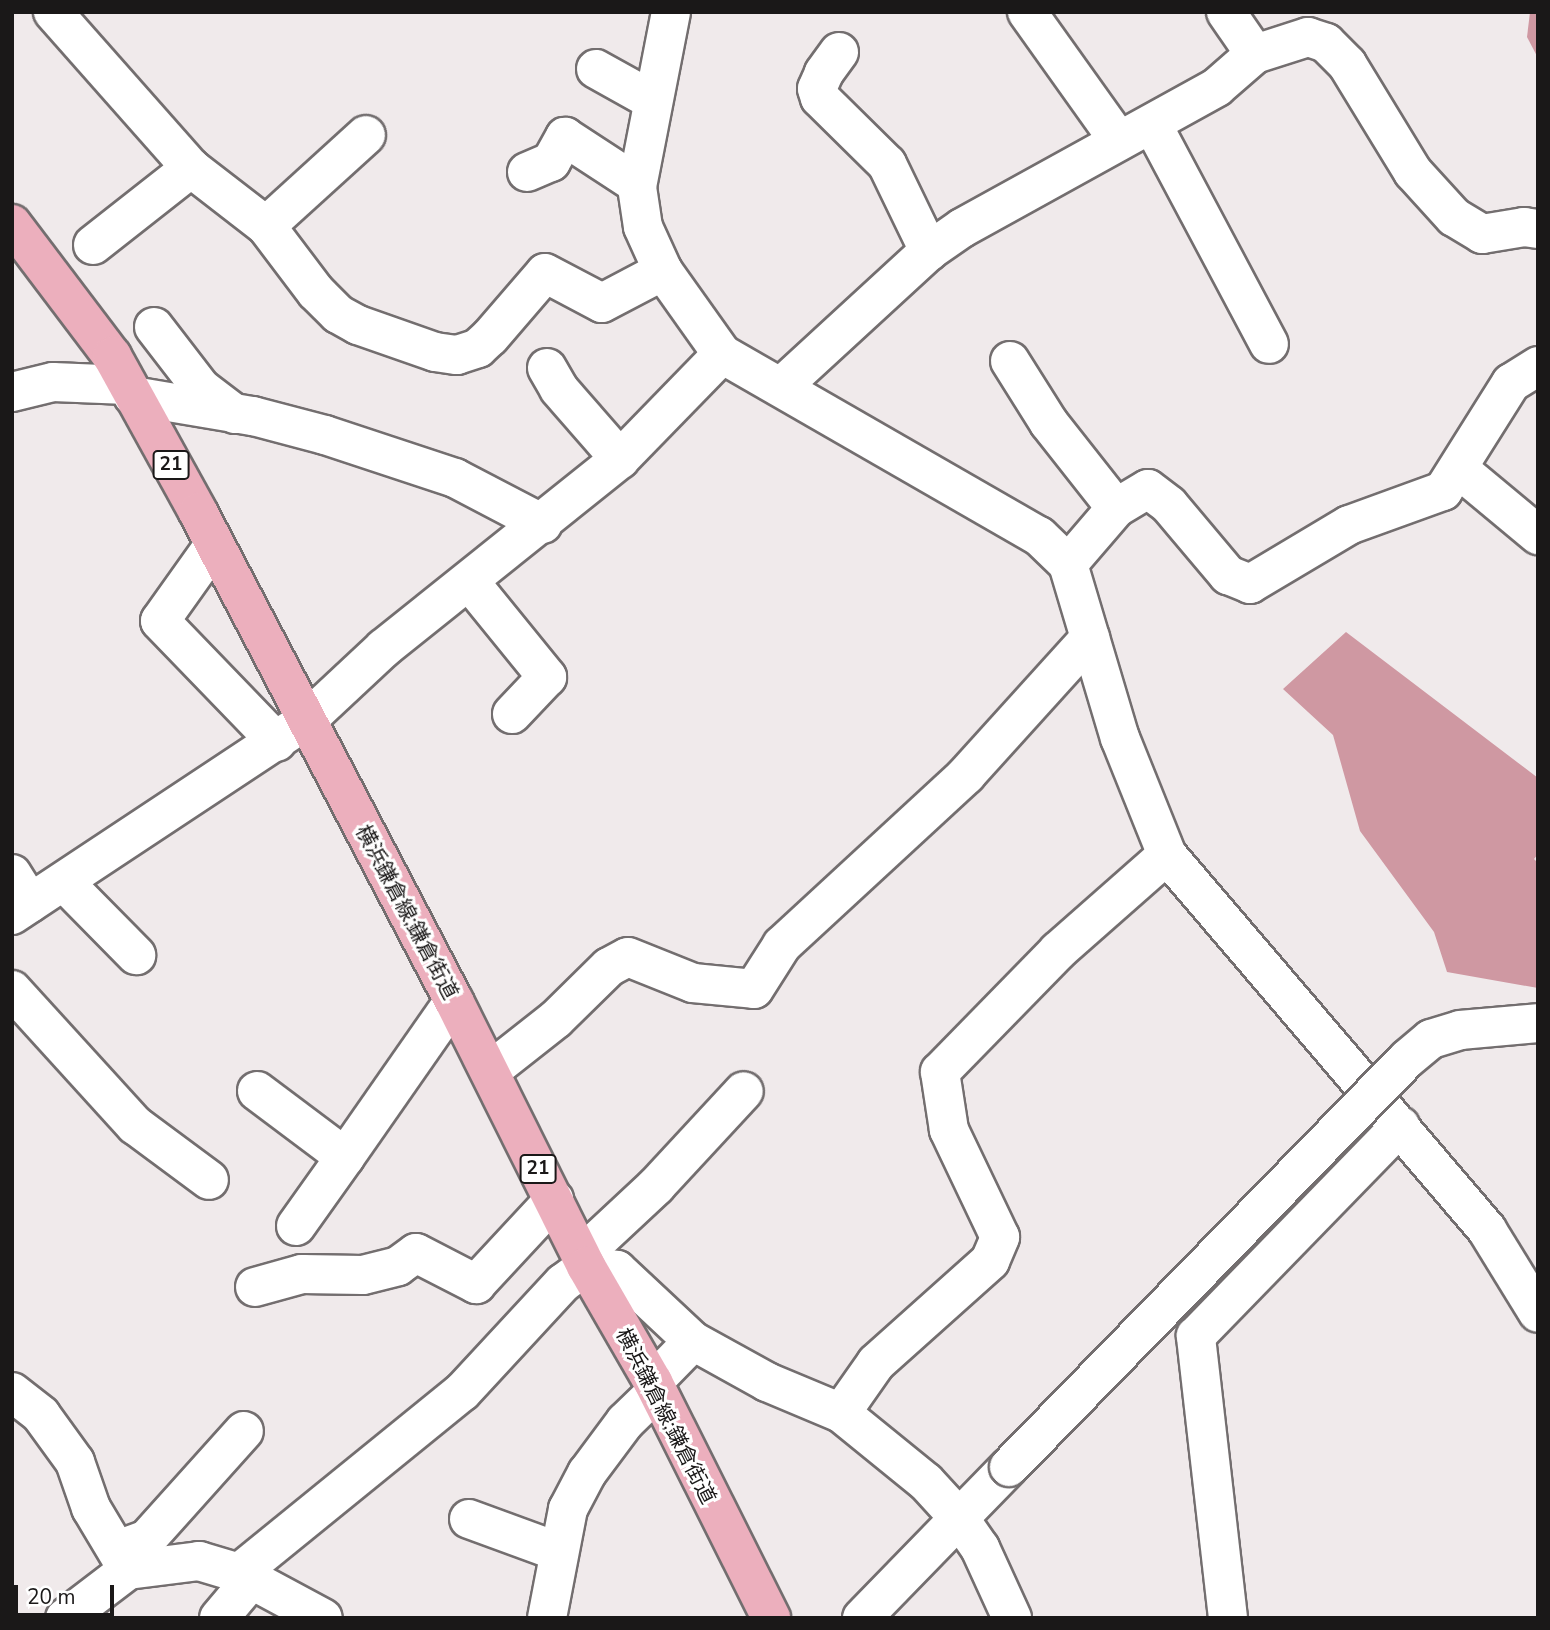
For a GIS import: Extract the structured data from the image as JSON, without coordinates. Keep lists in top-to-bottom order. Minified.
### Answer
{"streets":{"main road":["21","横浜鎌倉線;鎌倉街道"]},"scale_bar":"20 m"}
